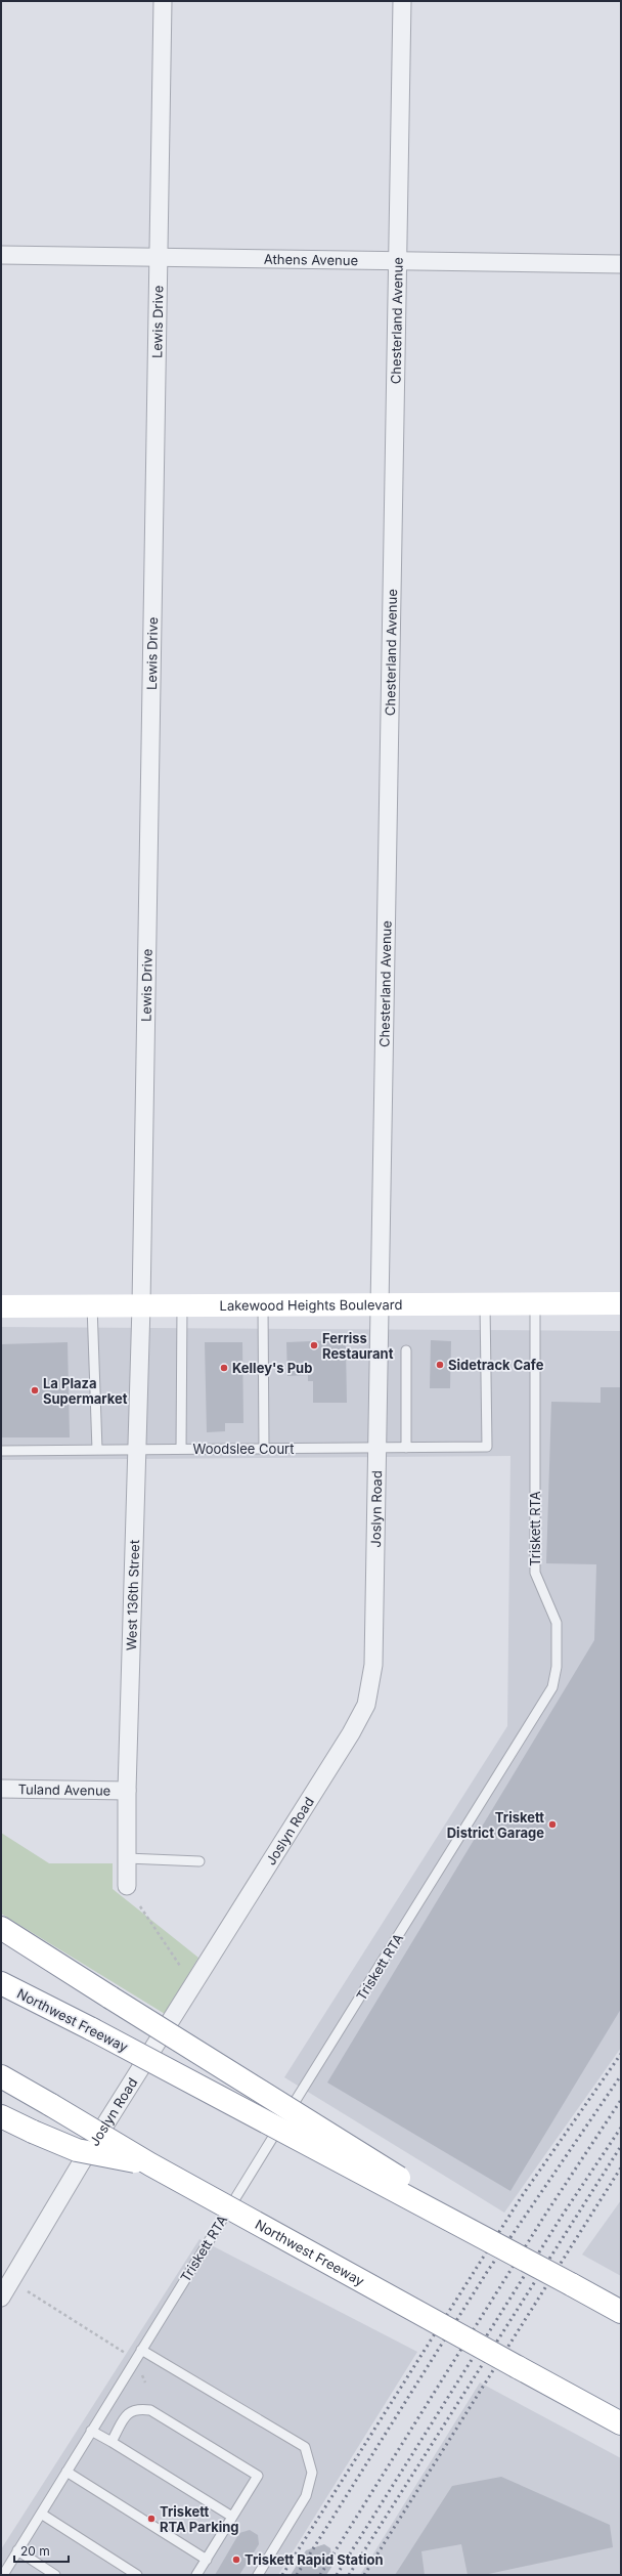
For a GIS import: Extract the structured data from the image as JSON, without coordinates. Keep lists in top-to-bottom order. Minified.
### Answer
{"streets":{"main road":["Lakewood Heights Boulevard","Northwest Freeway"],"street":["Athens Avenue","Lewis Drive","Chesterland Avenue","Joslyn Road","West 136th Street","Tuland Avenue"],"lane":["Woodslee Court","Triskett RTA"]},"crossings":[["Athens Avenue","Lewis Drive"],["Athens Avenue","Chesterland Avenue"],["Lewis Drive","Lakewood Heights Boulevard"],["Lewis Drive","West 136th Street"],["Chesterland Avenue","Lakewood Heights Boulevard"],["Chesterland Avenue","Joslyn Road"],["Lakewood Heights Boulevard","Woodslee Court"],["Lakewood Heights Boulevard","Joslyn Road"],["Lakewood Heights Boulevard","Triskett RTA"],["Lakewood Heights Boulevard","West 136th Street"],["Woodslee Court","Joslyn Road"],["Woodslee Court","West 136th Street"],["West 136th Street","Tuland Avenue"]],"places":["Ferriss Restaurant","Sidetrack Cafe","Kelley's Pub","La Plaza Supermarket","Triskett District Garage","Triskett RTA Parking","Triskett Rapid Station"],"scale_bar":"20 m"}
